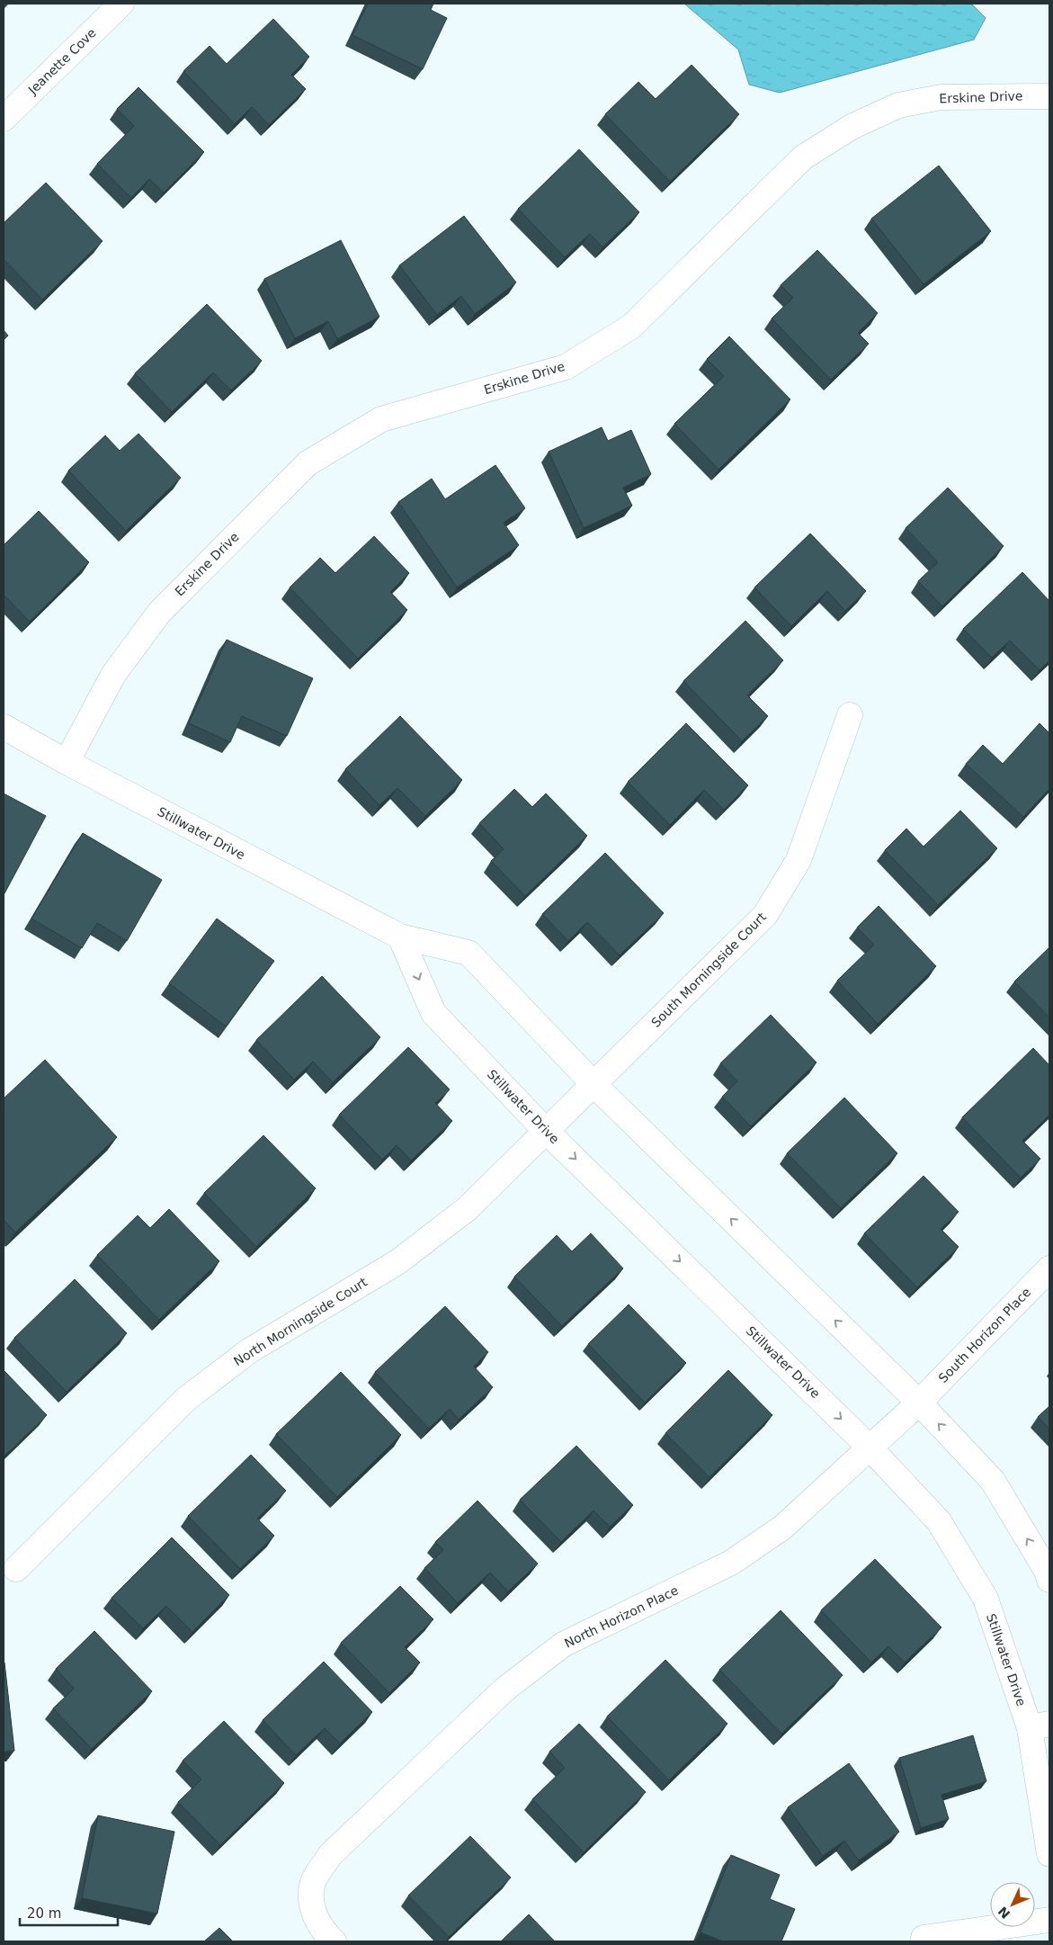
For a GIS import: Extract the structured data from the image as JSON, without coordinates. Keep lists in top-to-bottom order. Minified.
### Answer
{"streets":{"street":["Jeanette Cove","Erskine Drive","Stillwater Drive","South Morningside Court","North Morningside Court","South Horizon Place","North Horizon Place"]},"crossings":[["Erskine Drive","Stillwater Drive"],["Stillwater Drive","South Morningside Court"],["Stillwater Drive","North Morningside Court"],["Stillwater Drive","South Horizon Place"],["Stillwater Drive","North Horizon Place"],["South Morningside Court","North Morningside Court"],["South Horizon Place","North Horizon Place"]],"scale_bar":"20 m","north":"bottom left"}
